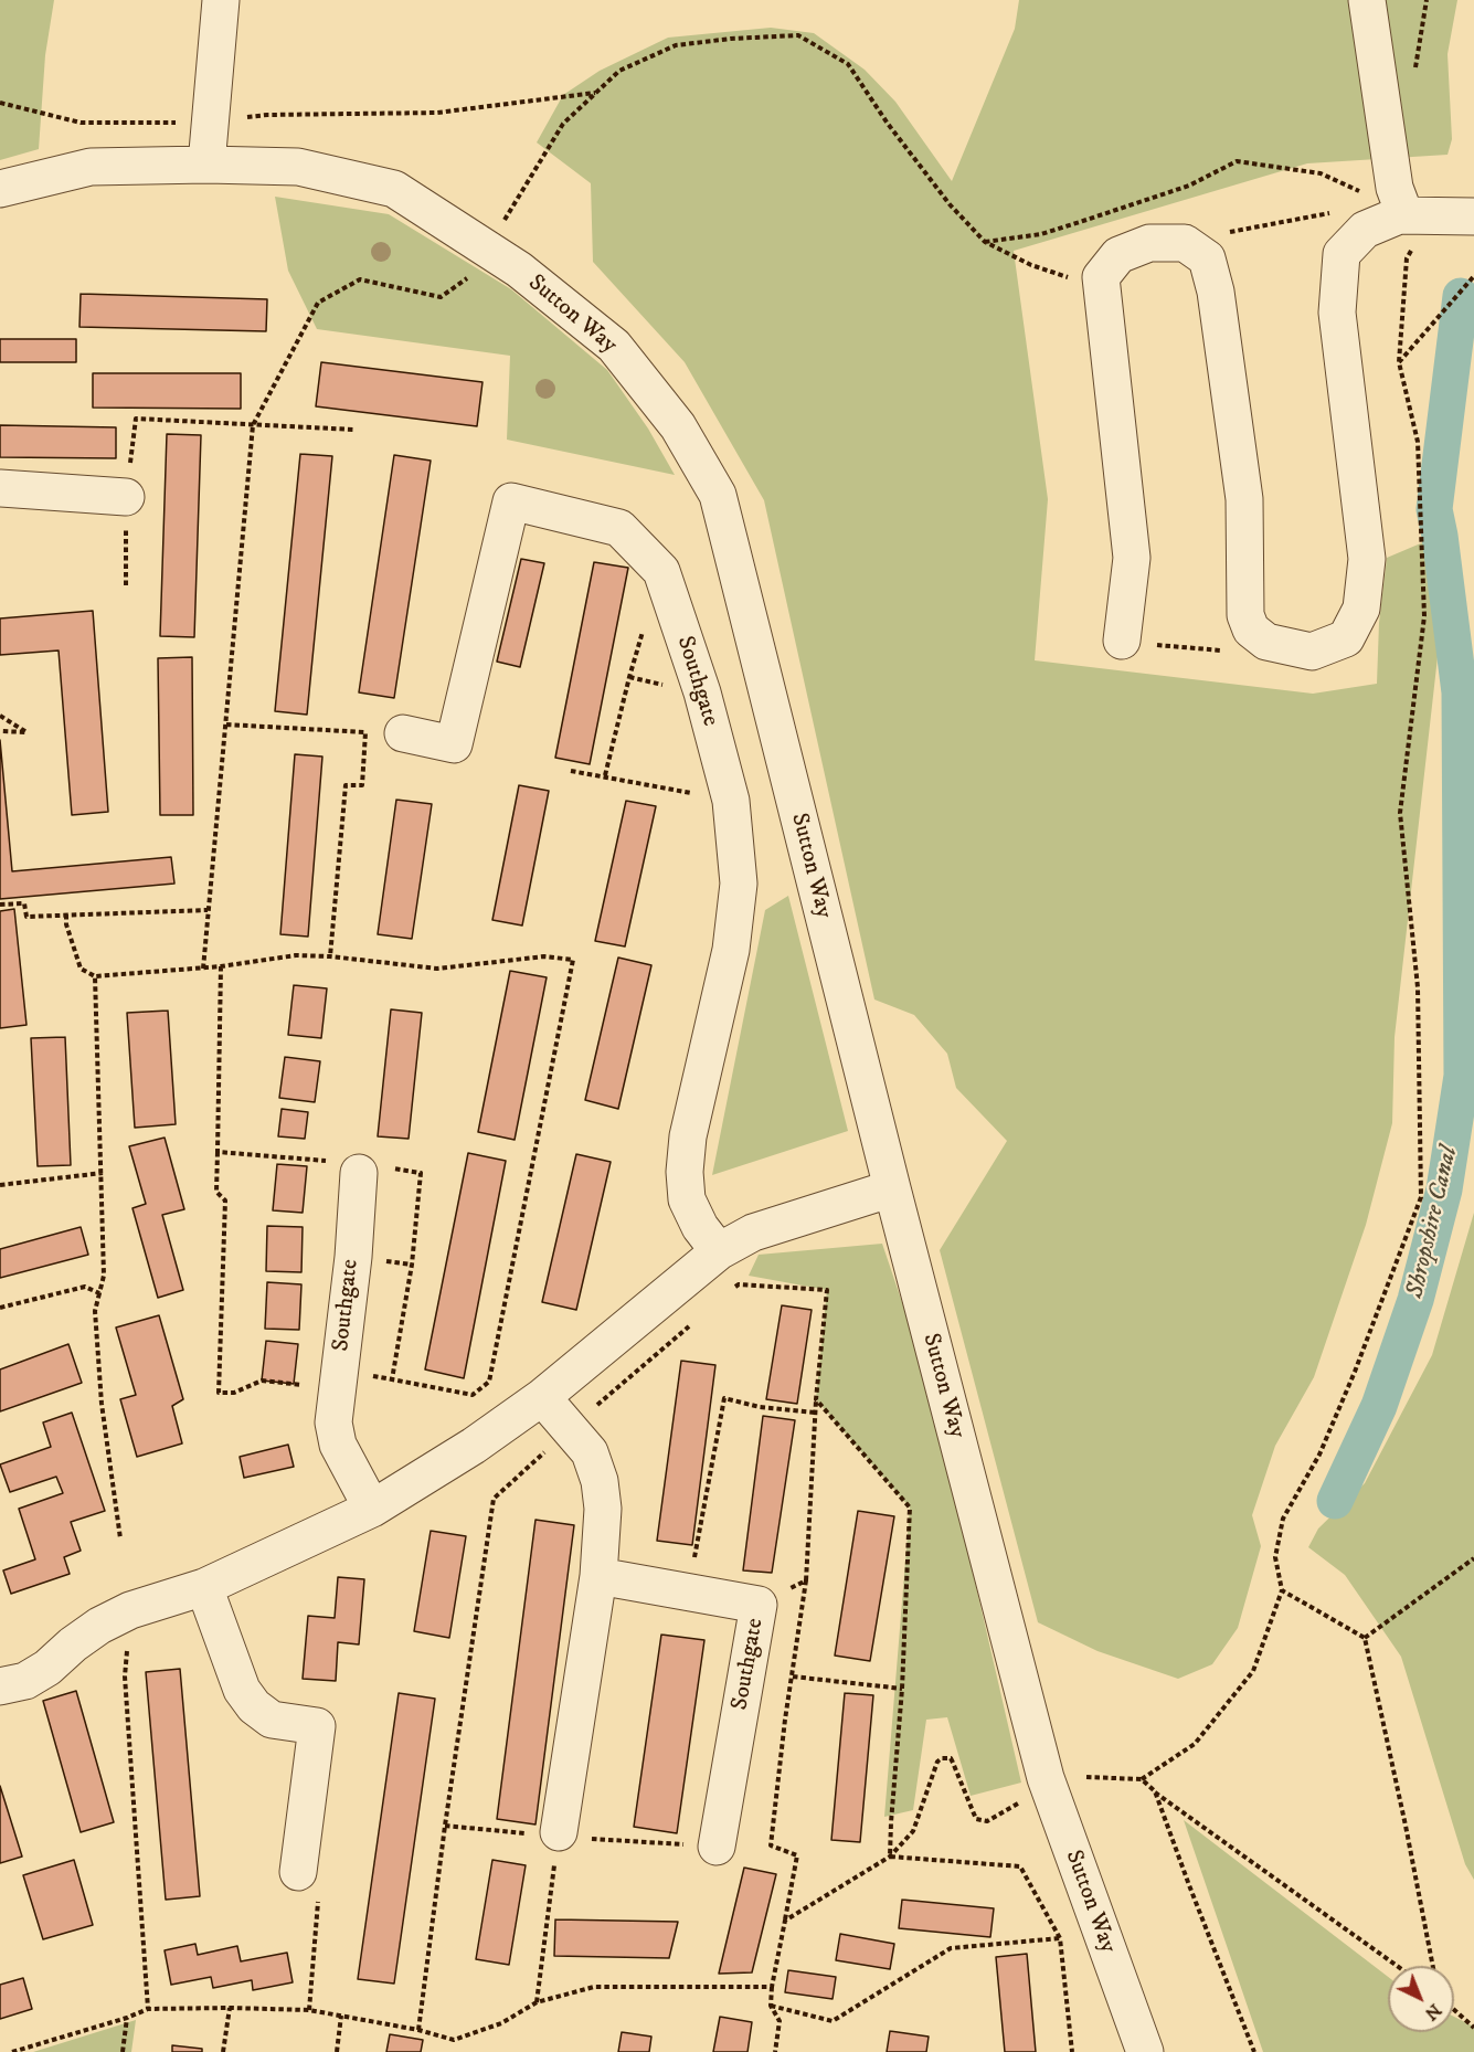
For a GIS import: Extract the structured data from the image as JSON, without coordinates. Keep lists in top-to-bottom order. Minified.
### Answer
{"streets":{"street":["Sutton Way","Southgate"]},"water":["Shropshire Canal"],"north":"bottom right"}
